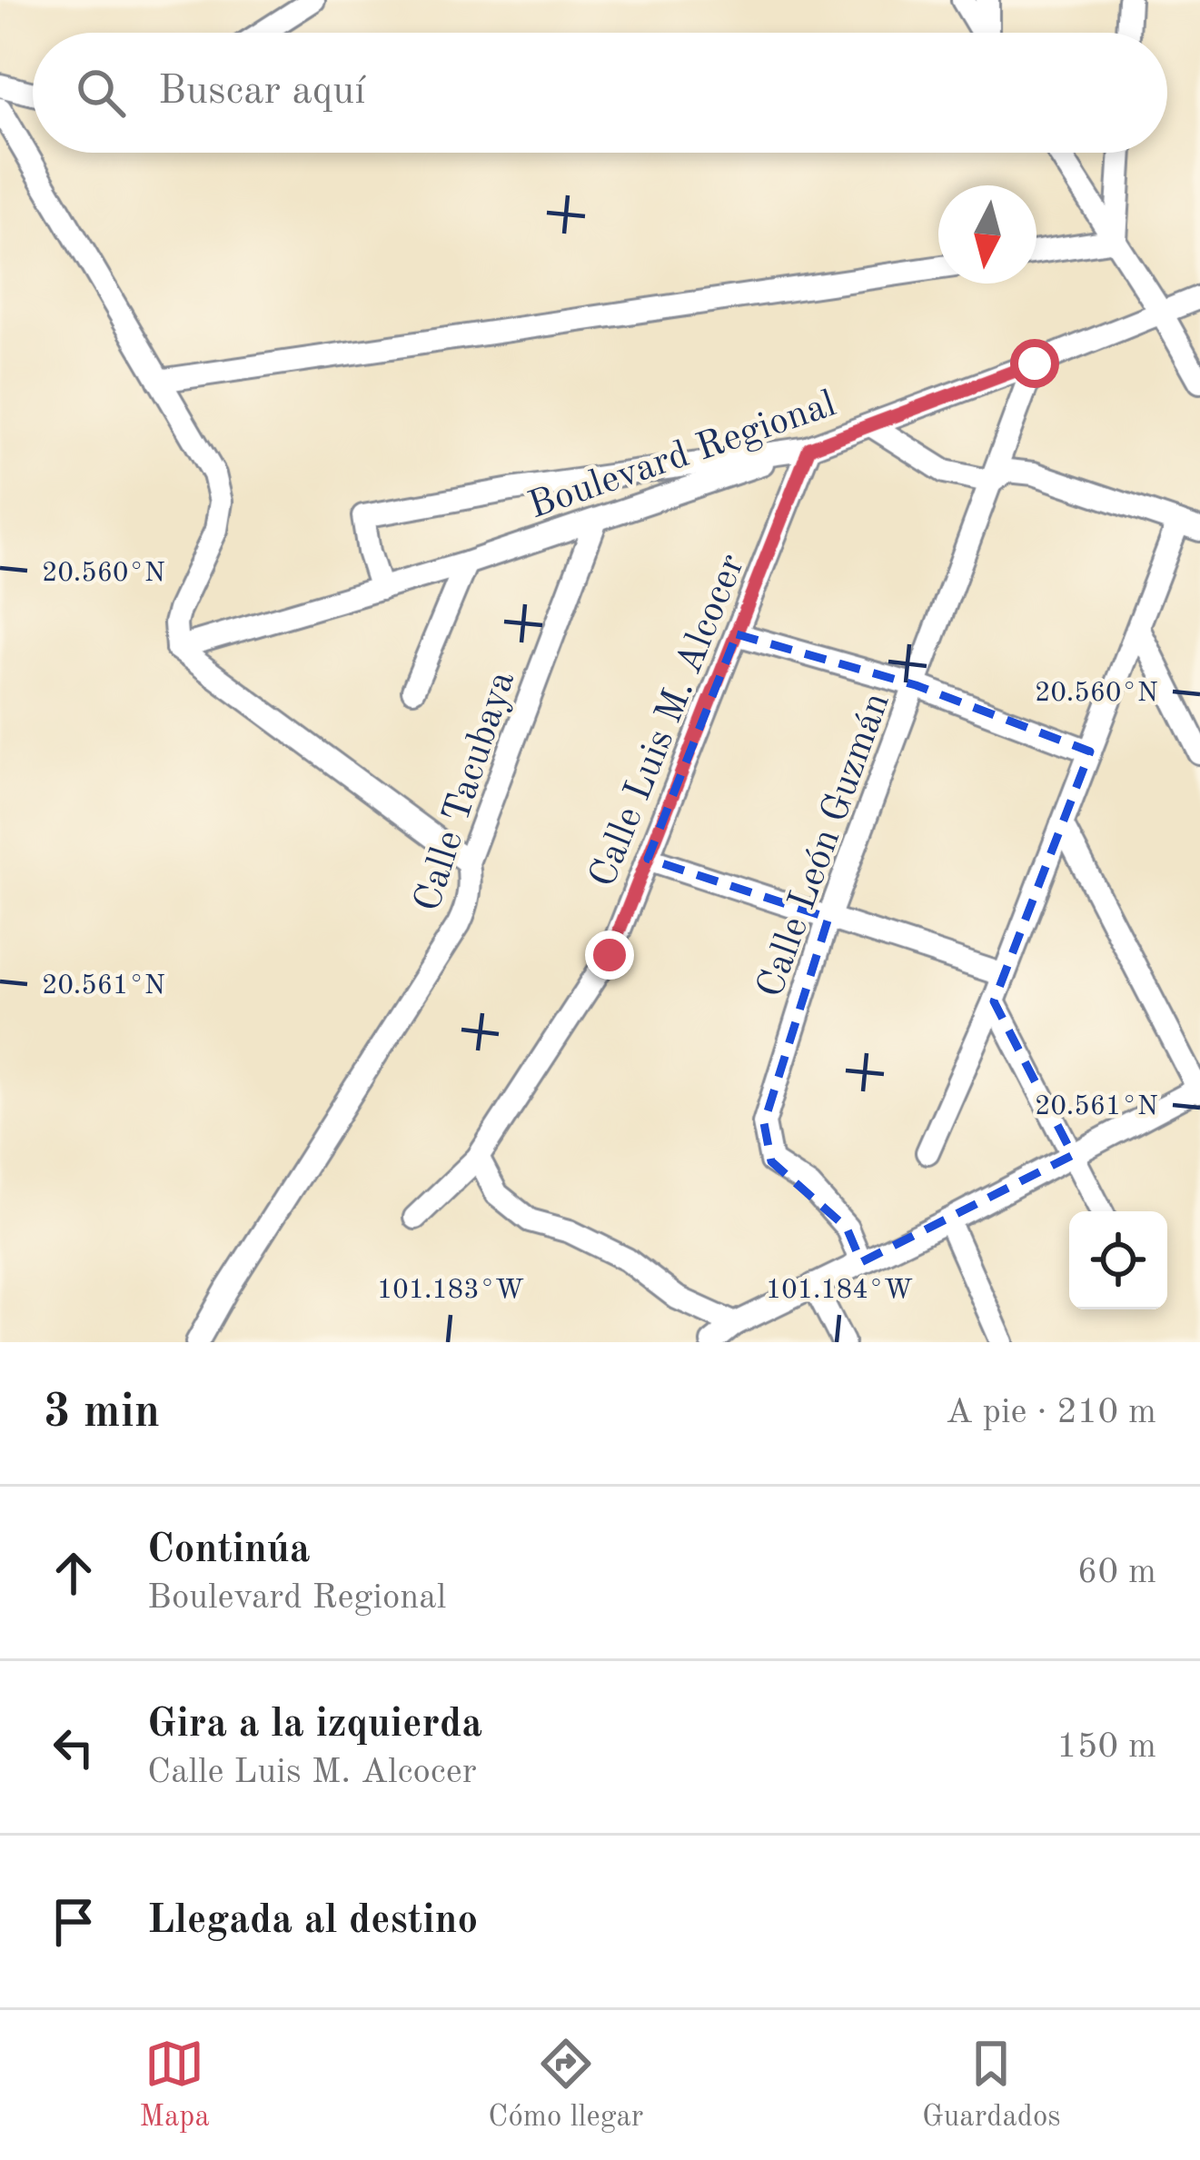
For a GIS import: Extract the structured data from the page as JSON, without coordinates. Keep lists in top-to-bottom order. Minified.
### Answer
{"streets":{"street":["Boulevard Regional","Calle Luis M. Alcocer","Calle Tacubaya","Calle León Guzmán"]},"crossings":[["Boulevard Regional","Calle Luis M. Alcocer"],["Boulevard Regional","Calle Tacubaya"],["Boulevard Regional","Calle León Guzmán"]],"north":"bottom","page":{"search":"Buscar aquí","heading":["3 min","A pie · 210 m"],"list":[["Continúa","Boulevard Regional","60 m"],["Gira a la izquierda","Calle Luis M. Alcocer","150 m"],"Llegada al destino"],"nav":["Mapa","Cómo llegar","Guardados"]},"coordinates":["20.560°N","20.561°N","101.183°W","101.184°W"]}
